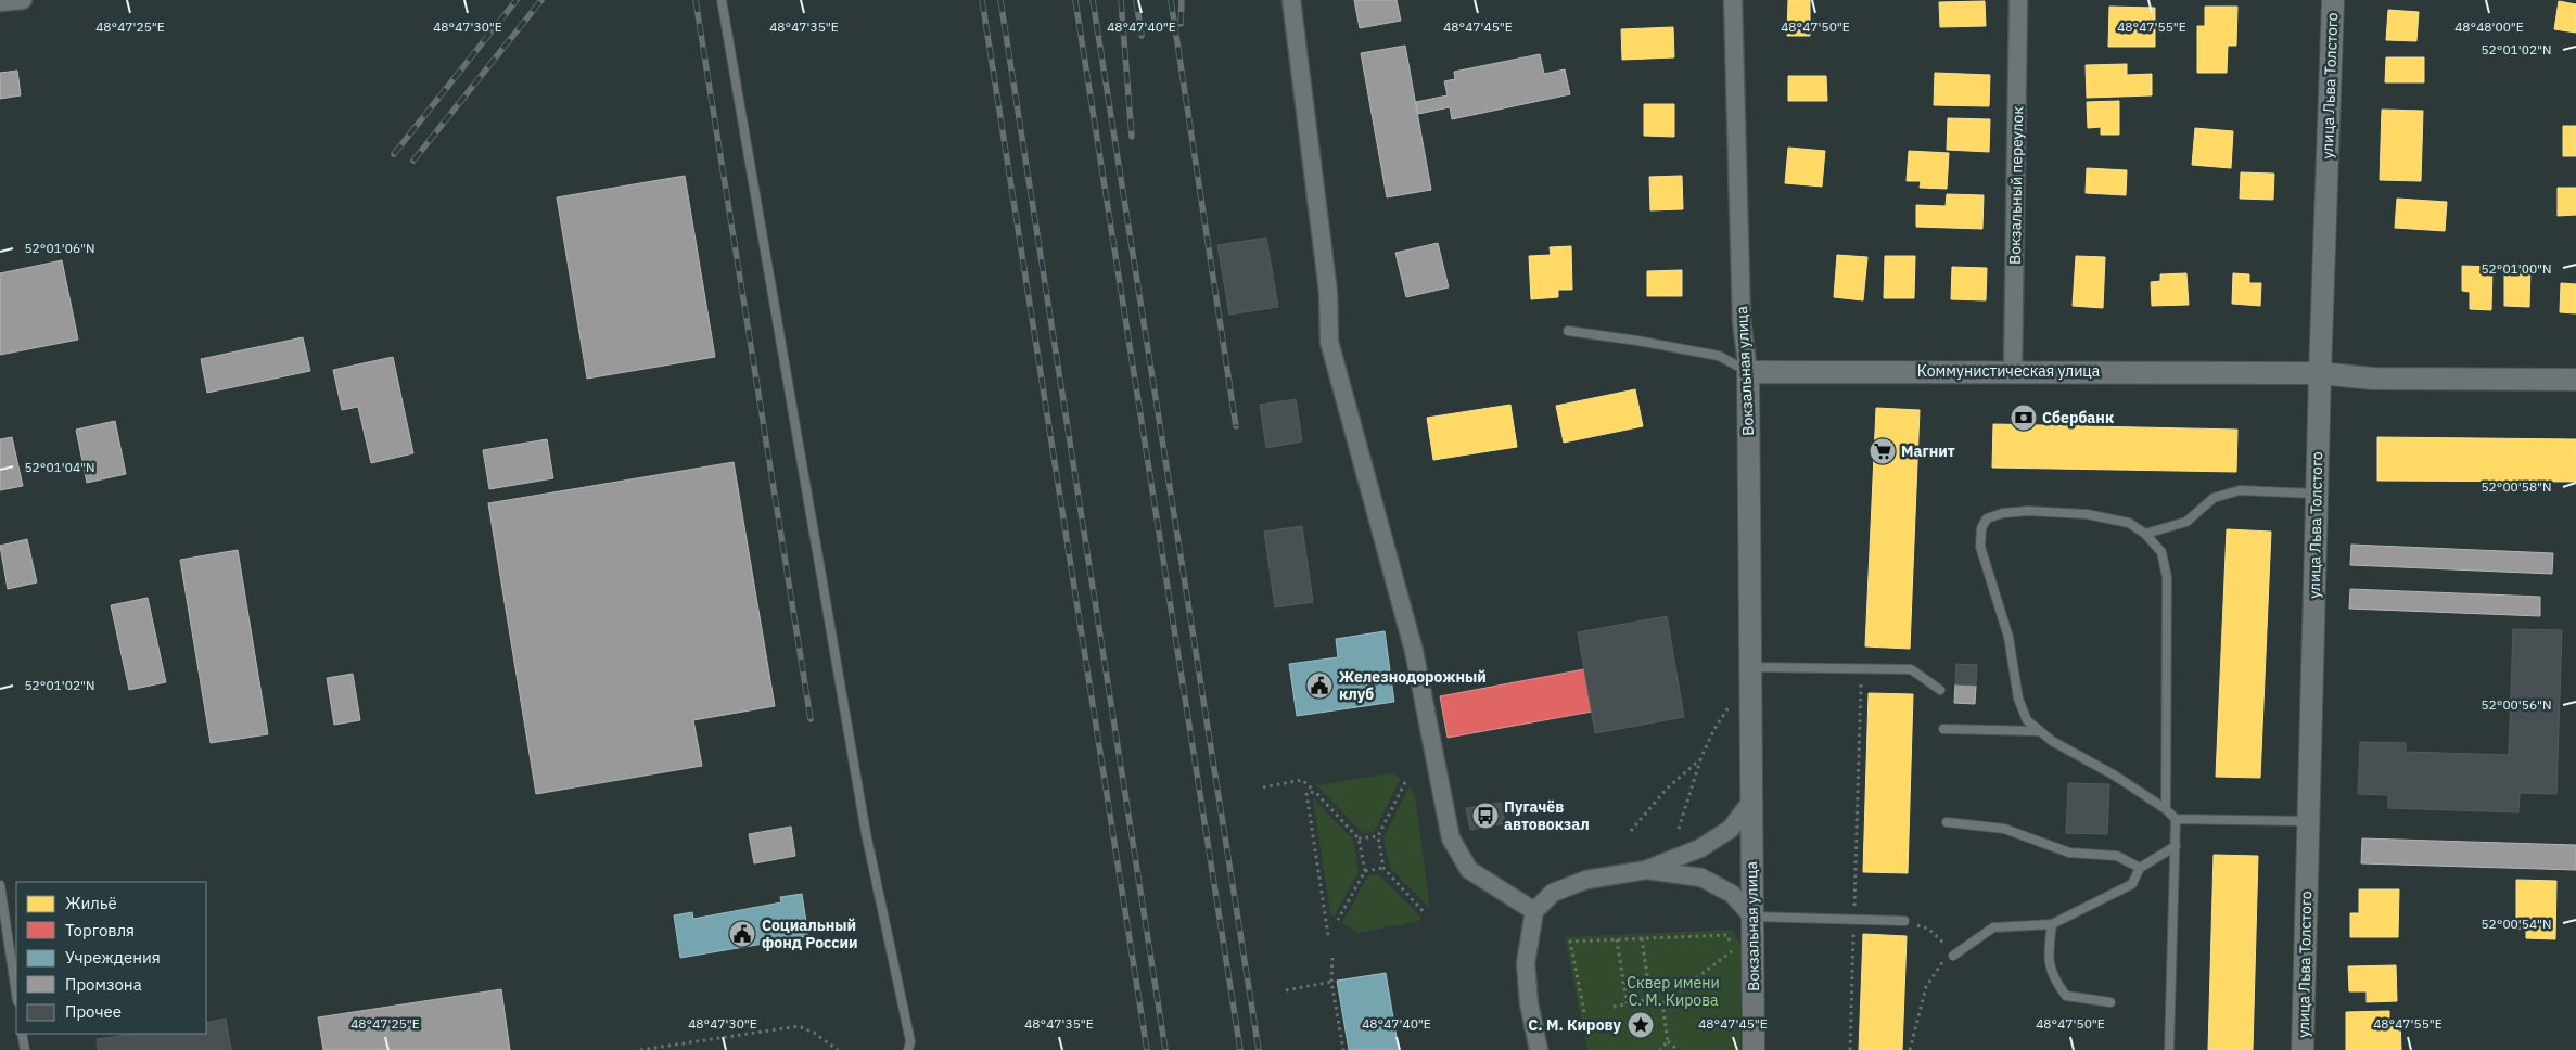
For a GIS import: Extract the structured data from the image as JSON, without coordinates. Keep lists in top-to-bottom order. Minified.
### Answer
{"streets":{"street":["улица Льва Толстого","Вокзальный переулок","Вокзальная улица","Коммунистическая улица"]},"crossings":[["улица Льва Толстого","Коммунистическая улица"],["Вокзальный переулок","Коммунистическая улица"],["Вокзальная улица","Коммунистическая улица"]],"parks":["Сквер имени С. М. Кирова"],"places":{"bank":["Сбербанк"],"supermarket":["Магнит"],"public building":["Железнодорожный клуб","Социальный фонд России"],"bus stop":["Пугачёв автовокзал"],"place":["С. М. Кирову"]},"legend":["Жильё","Торговля","Учреждения","Промзона","Прочее"],"coordinates":["48°47'25\"E","48°47'30\"E","48°47'35\"E","48°47'40\"E","48°47'45\"E","48°47'50\"E","48°47'55\"E","48°48'00\"E","52°01'02\"N","52°01'06\"N","52°01'00\"N","52°01'04\"N","52°00'58\"N","52°00'56\"N","52°00'54\"N"]}
